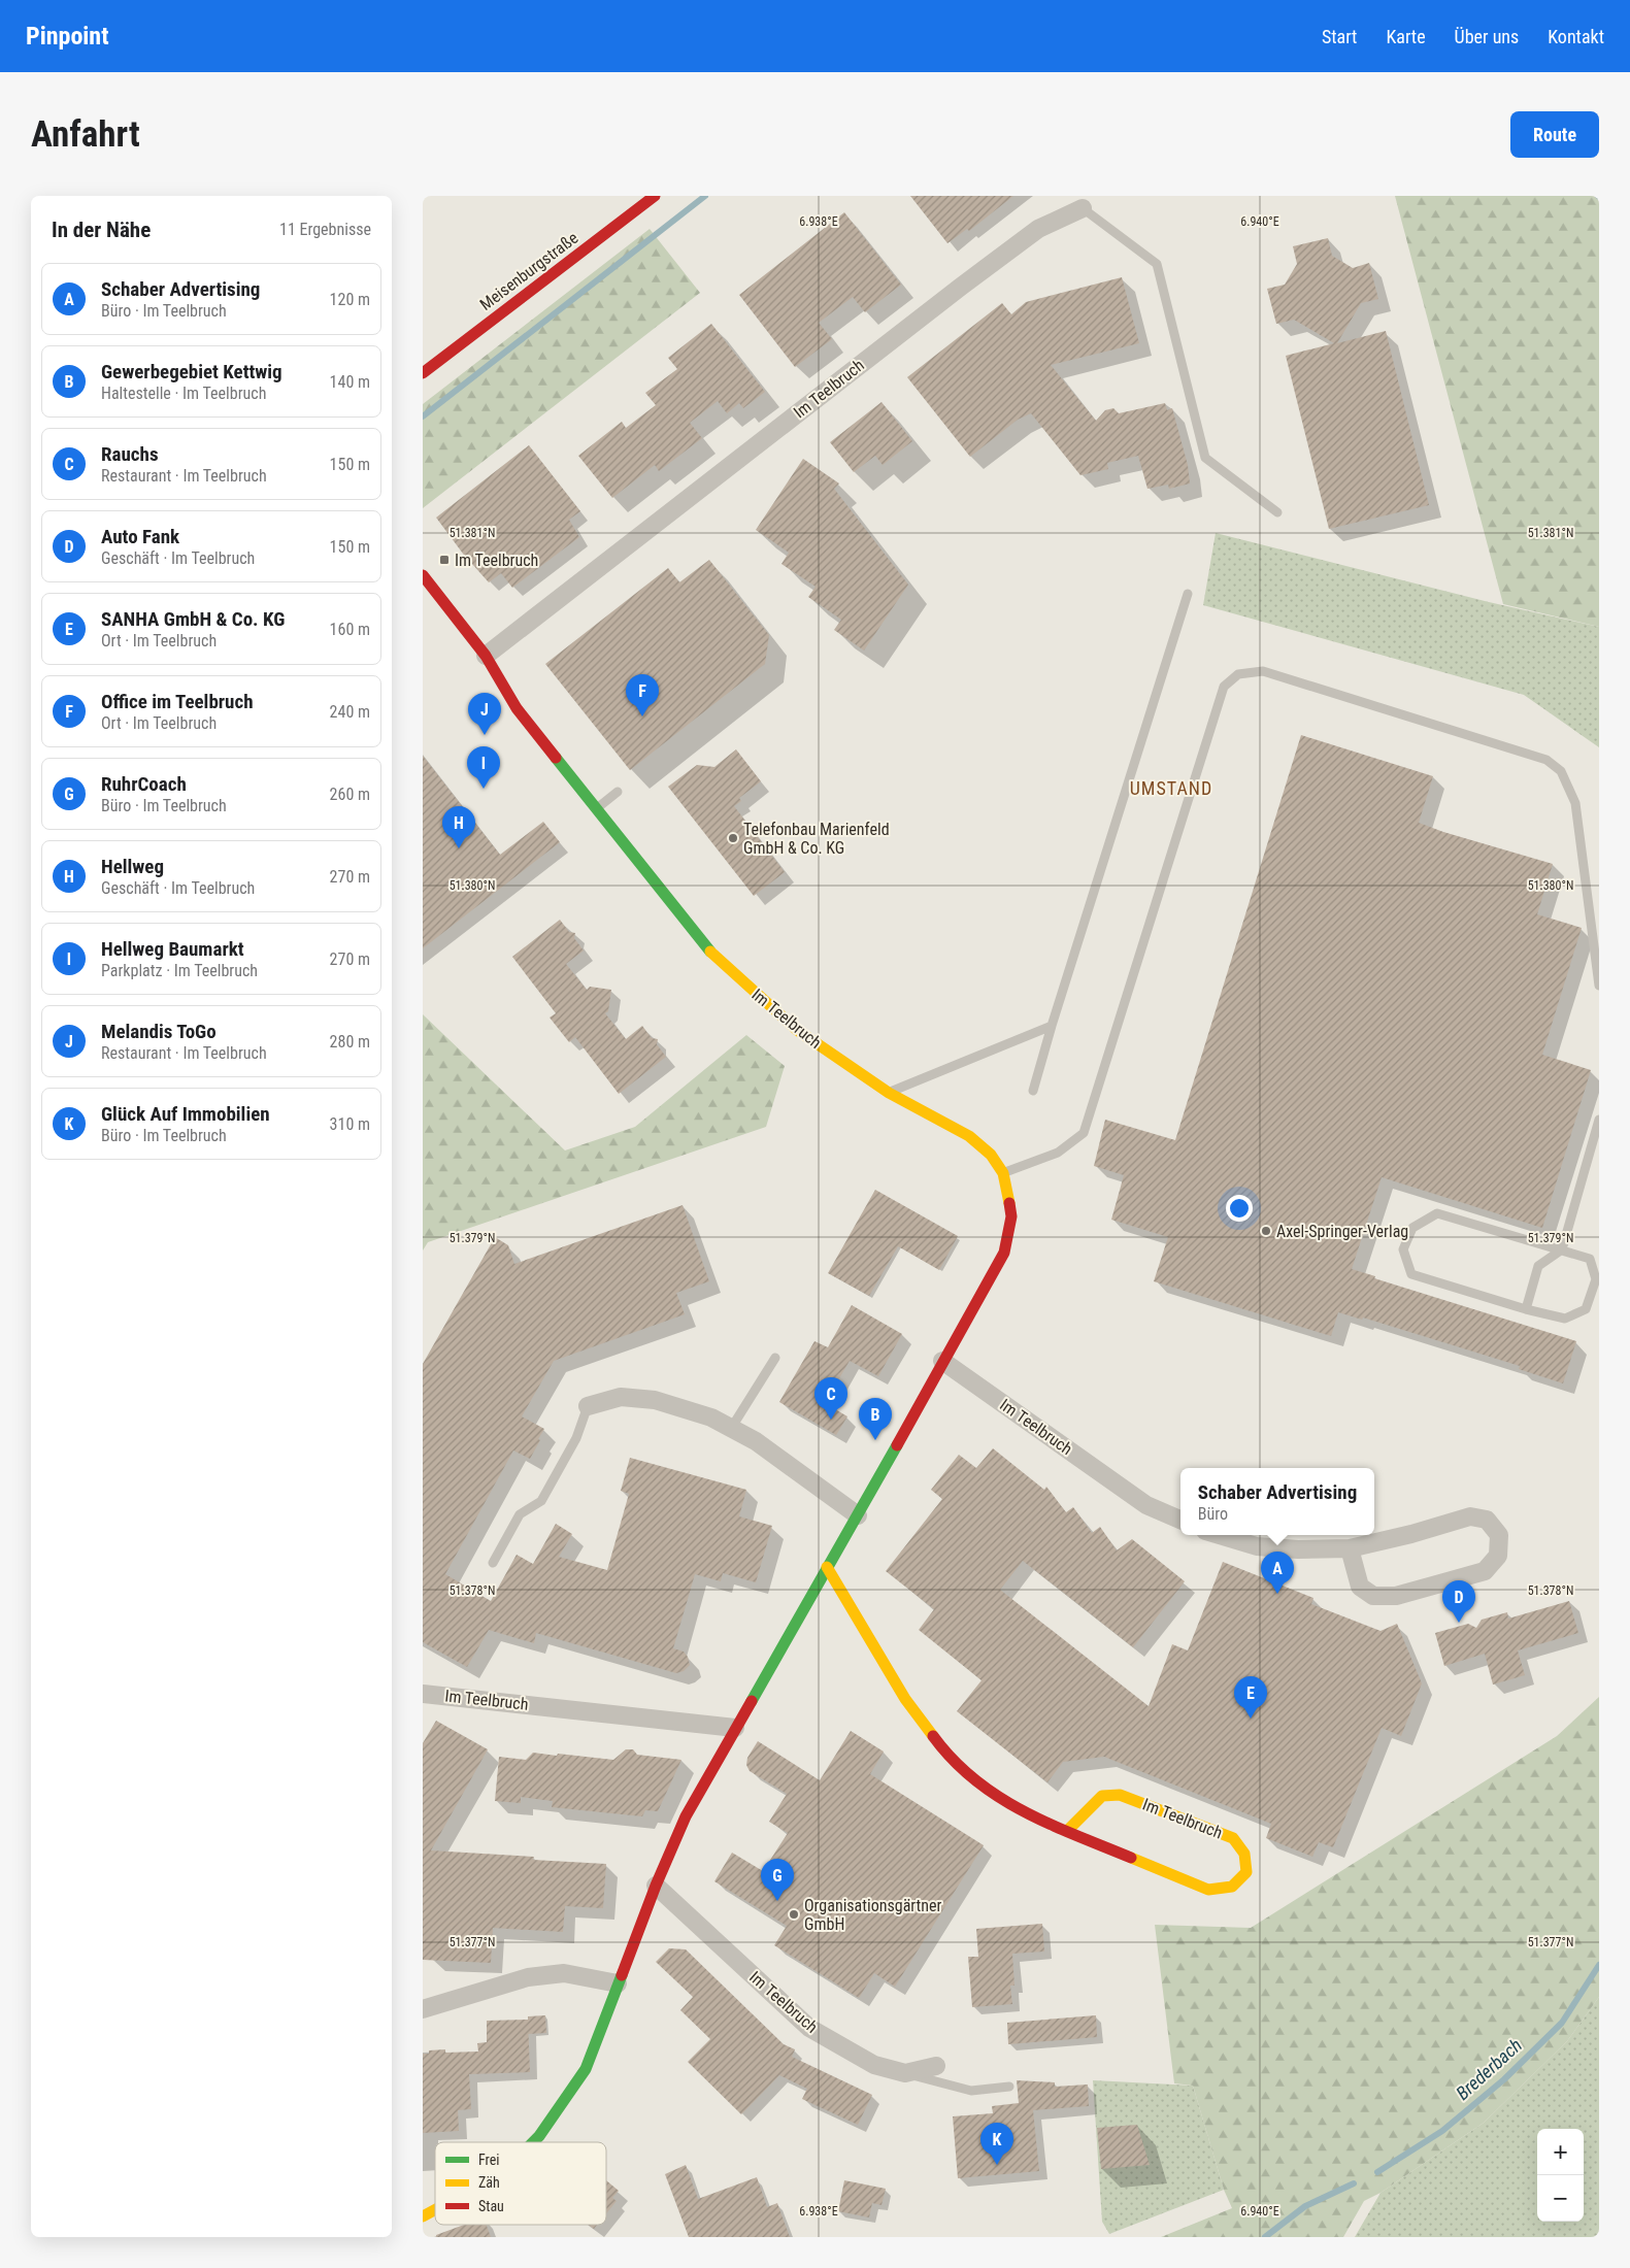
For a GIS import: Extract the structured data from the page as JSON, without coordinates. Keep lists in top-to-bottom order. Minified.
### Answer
{"streets":{"street":["Meisenburgstraße","Im Teelbruch"]},"districts":["UMSTAND"],"water":["Brederbach"],"places":{"transit":["Im Teelbruch"],"other":["Telefonbau Marienfeld GmbH & Co. KG","Axel-Springer-Verlag","Organisationsgärtner GmbH"]},"legend":["Frei","Zäh","Stau"],"page":{"header":"Pinpoint","nav":["Start","Karte","Über uns","Kontakt"],"buttons":"Route","title":"Anfahrt","heading":["In der Nähe","11 Ergebnisse"],"list":[{"mark":"A","name":"Schaber Advertising","note":"Büro · Im Teelbruch","value":"120 m"},{"mark":"B","name":"Gewerbegebiet Kettwig","note":"Haltestelle · Im Teelbruch","value":"140 m"},{"mark":"C","name":"Rauchs","note":"Restaurant · Im Teelbruch","value":"150 m"},{"mark":"D","name":"Auto Fank","note":"Geschäft · Im Teelbruch","value":"150 m"},{"mark":"E","name":"SANHA GmbH & Co. KG","note":"Ort · Im Teelbruch","value":"160 m"},{"mark":"F","name":"Office im Teelbruch","note":"Ort · Im Teelbruch","value":"240 m"},{"mark":"G","name":"RuhrCoach","note":"Büro · Im Teelbruch","value":"260 m"},{"mark":"H","name":"Hellweg","note":"Geschäft · Im Teelbruch","value":"270 m"},{"mark":"I","name":"Hellweg Baumarkt","note":"Parkplatz · Im Teelbruch","value":"270 m"},{"mark":"J","name":"Melandis ToGo","note":"Restaurant · Im Teelbruch","value":"280 m"},{"mark":"K","name":"Glück Auf Immobilien","note":"Büro · Im Teelbruch","value":"310 m"}],"pins":["F","J","I","H","C","B","A","D","E","G","K"],"popup":["Schaber Advertising","Büro"],"map_buttons":["+","−"]},"coordinates":["6.938°E","6.940°E","51.381°N","51.380°N","51.379°N","51.378°N","51.377°N"]}
